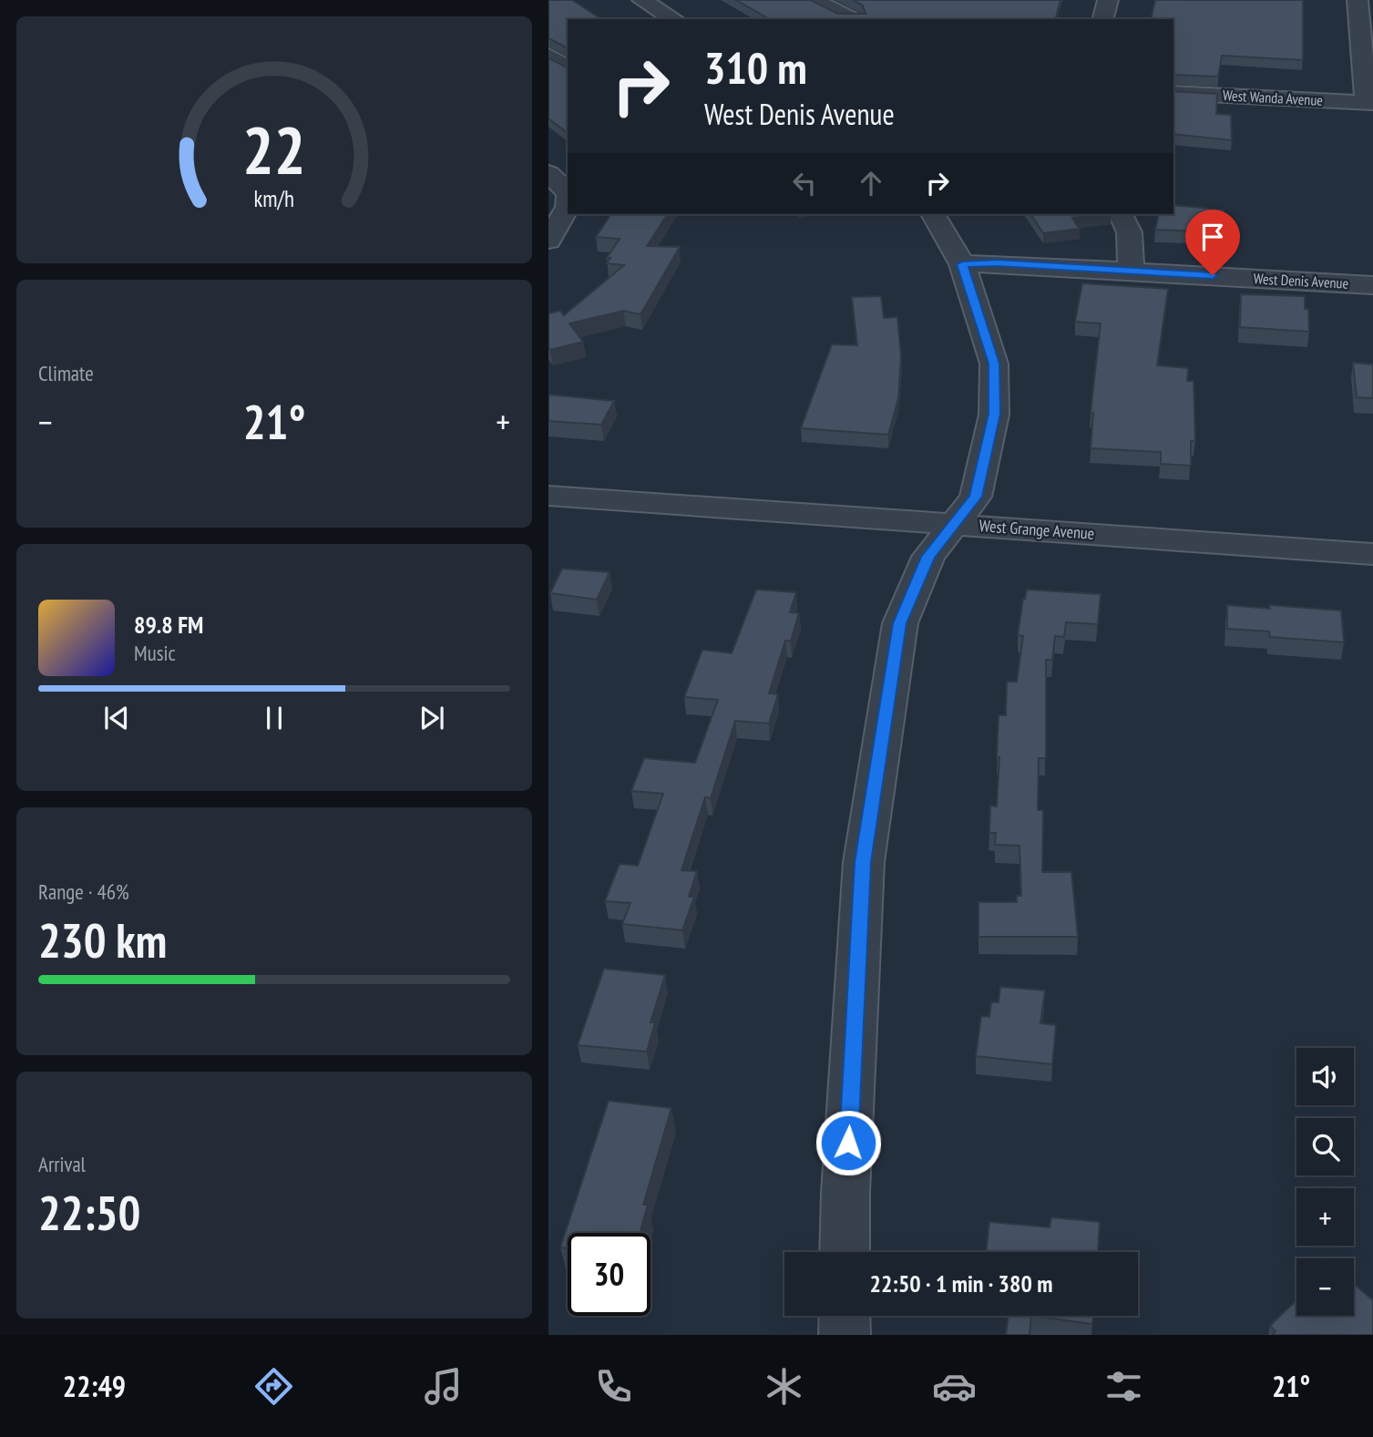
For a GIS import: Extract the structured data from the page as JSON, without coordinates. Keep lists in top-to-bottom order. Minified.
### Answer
{"streets":{"street":["West Wanda Avenue","West Denis Avenue","West Grange Avenue"]},"page":{"turn":["310 m","West Denis Avenue"],"tile":["Climate",["Range · 46%","230 km"],["Arrival","22:50"]],"heat":["−","21°","+"],"song":["89.8 FM","Music"],"map_buttons":["+","−"],"limit":"30","trip":"22:50 · 1 min · 380 m","tabs":["22:49","21°"],"gauge":["22","km/h"]}}
